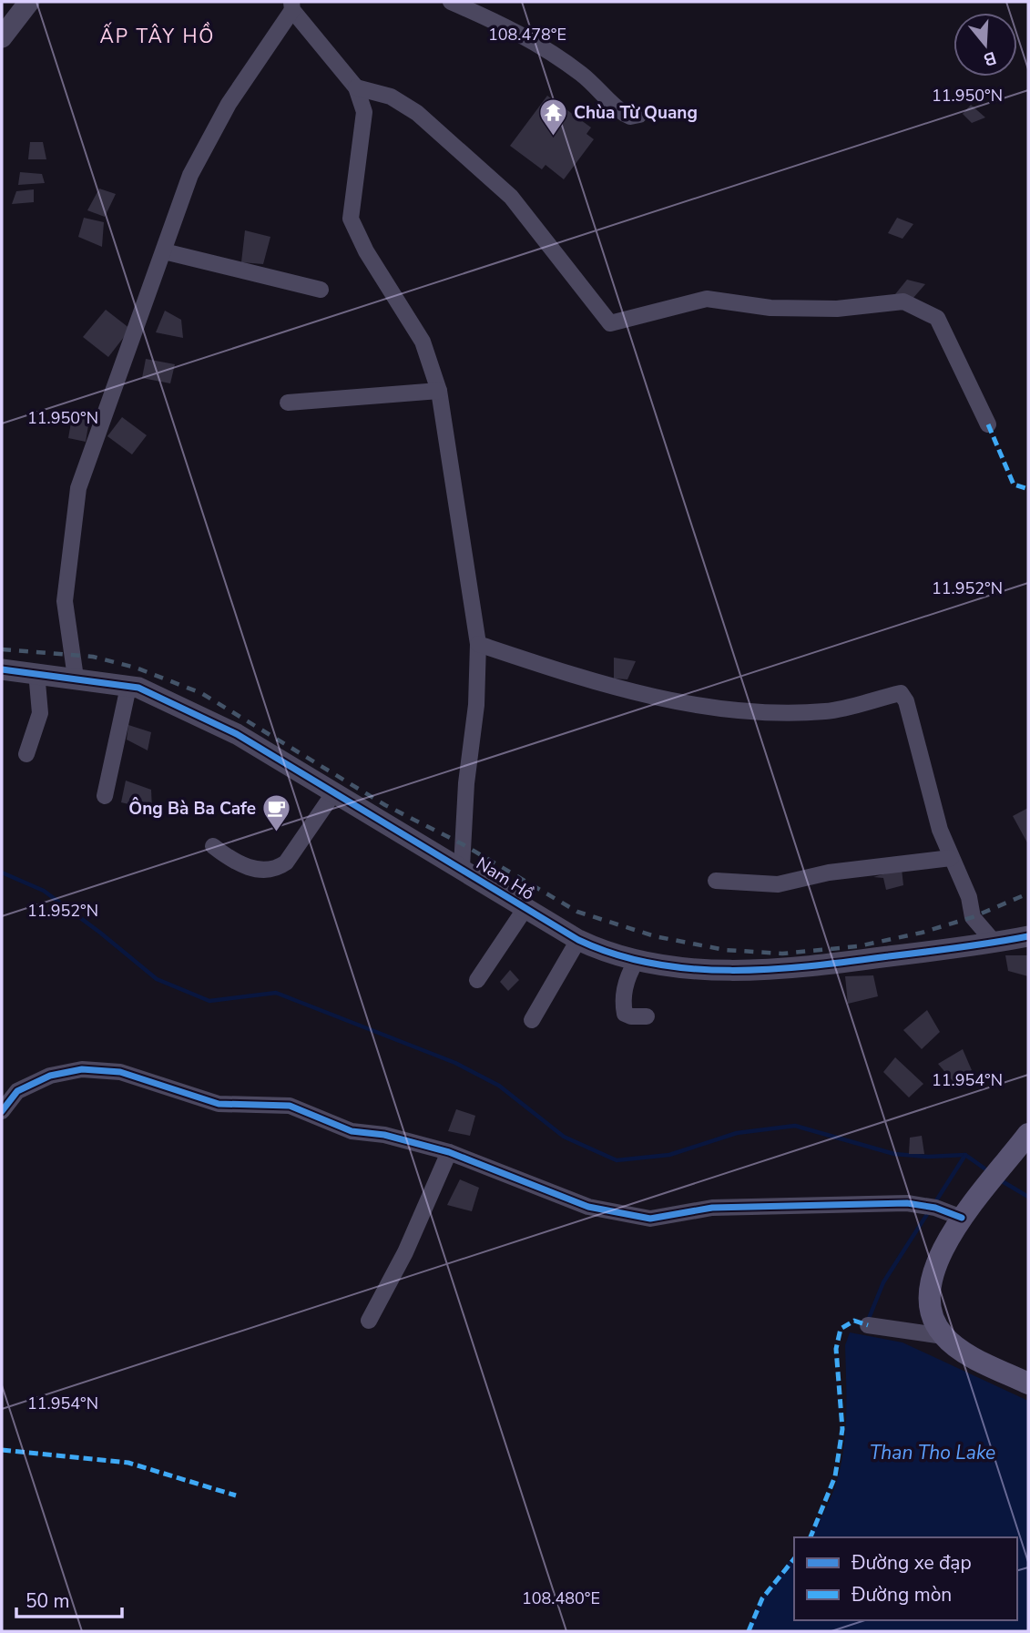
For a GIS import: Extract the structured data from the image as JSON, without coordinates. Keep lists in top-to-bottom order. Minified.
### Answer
{"streets":{"street":["Nam Hồ"]},"districts":["ẤP TÂY HỒ"],"water":["Than Tho Lake"],"places":{"temple":["Chùa Từ Quang"],"cafe":["Ông Bà Ba Cafe"]},"legend":["Đường xe đạp","Đường mòn"],"scale_bar":"50 m","north":"bottom","coordinates":["108.478°E","11.950°N","11.952°N","11.954°N","108.480°E"]}
